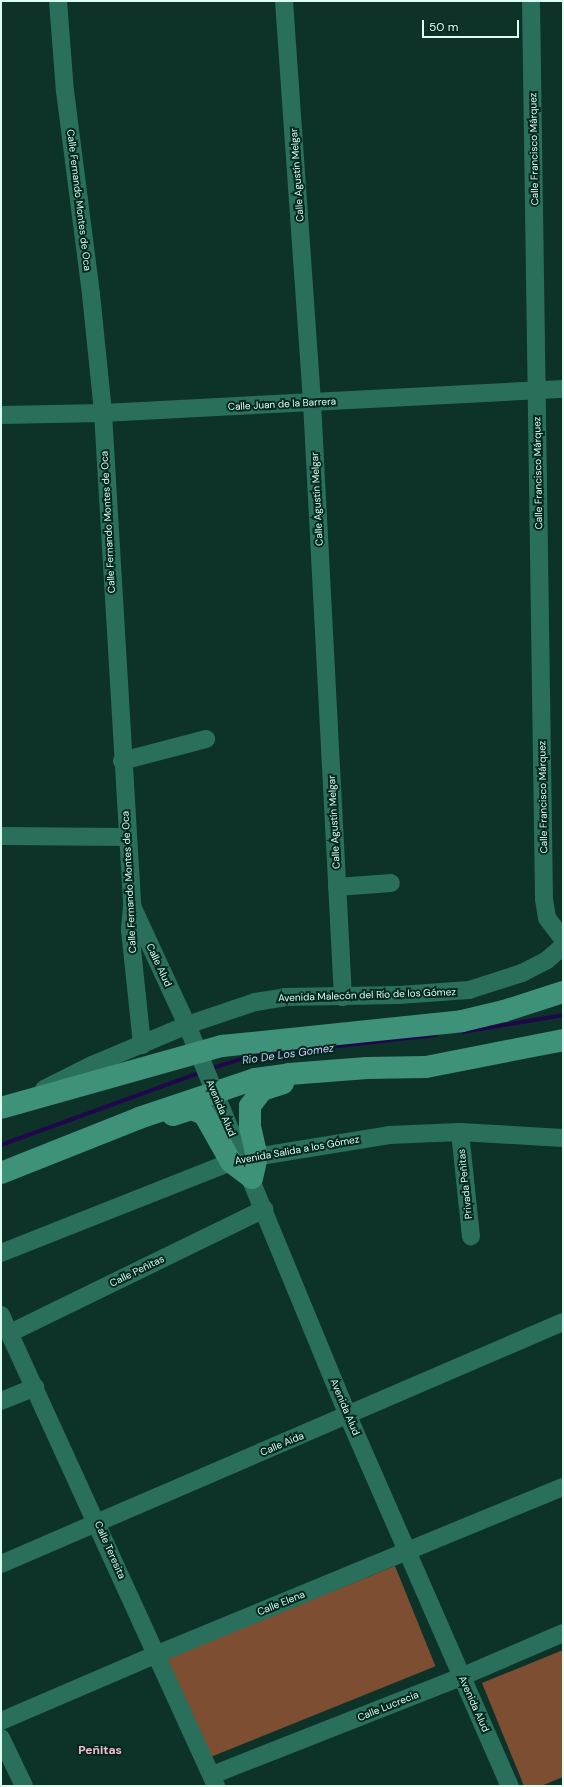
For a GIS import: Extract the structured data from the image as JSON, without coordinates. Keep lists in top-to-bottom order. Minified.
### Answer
{"streets":{"main road":["Avenida Malecón del Río de los Gómez"],"street":["Calle Francisco Márquez","Calle Agustín Melgar","Calle Fernando Montes de Oca","Calle Juan de la Barrera","Calle Alud","Avenida Alud","Avenida Salida a los Gómez","Privada Peñitas","Calle Peñitas","Calle Aída","Calle Teresita","Calle Elena","Calle Lucrecia"]},"crossings":[["Calle Francisco Márquez","Calle Juan de la Barrera"],["Calle Agustín Melgar","Calle Juan de la Barrera"],["Calle Agustín Melgar","Avenida Malecón del Río de los Gómez"],["Calle Fernando Montes de Oca","Calle Juan de la Barrera"],["Calle Fernando Montes de Oca","Calle Alud"],["Calle Fernando Montes de Oca","Avenida Malecón del Río de los Gómez"],["Calle Alud","Avenida Malecón del Río de los Gómez"],["Calle Alud","Avenida Alud"],["Avenida Malecón del Río de los Gómez","Avenida Alud"],["Avenida Alud","Avenida Salida a los Gómez"],["Avenida Alud","Calle Peñitas"],["Avenida Alud","Calle Aída"],["Avenida Alud","Calle Elena"],["Avenida Alud","Calle Lucrecia"],["Avenida Salida a los Gómez","Privada Peñitas"],["Calle Peñitas","Calle Teresita"],["Calle Aída","Calle Teresita"],["Calle Teresita","Calle Elena"],["Calle Teresita","Calle Lucrecia"]],"districts":["Peñitas"],"water":["Rio De Los Gomez"],"scale_bar":"50 m"}
